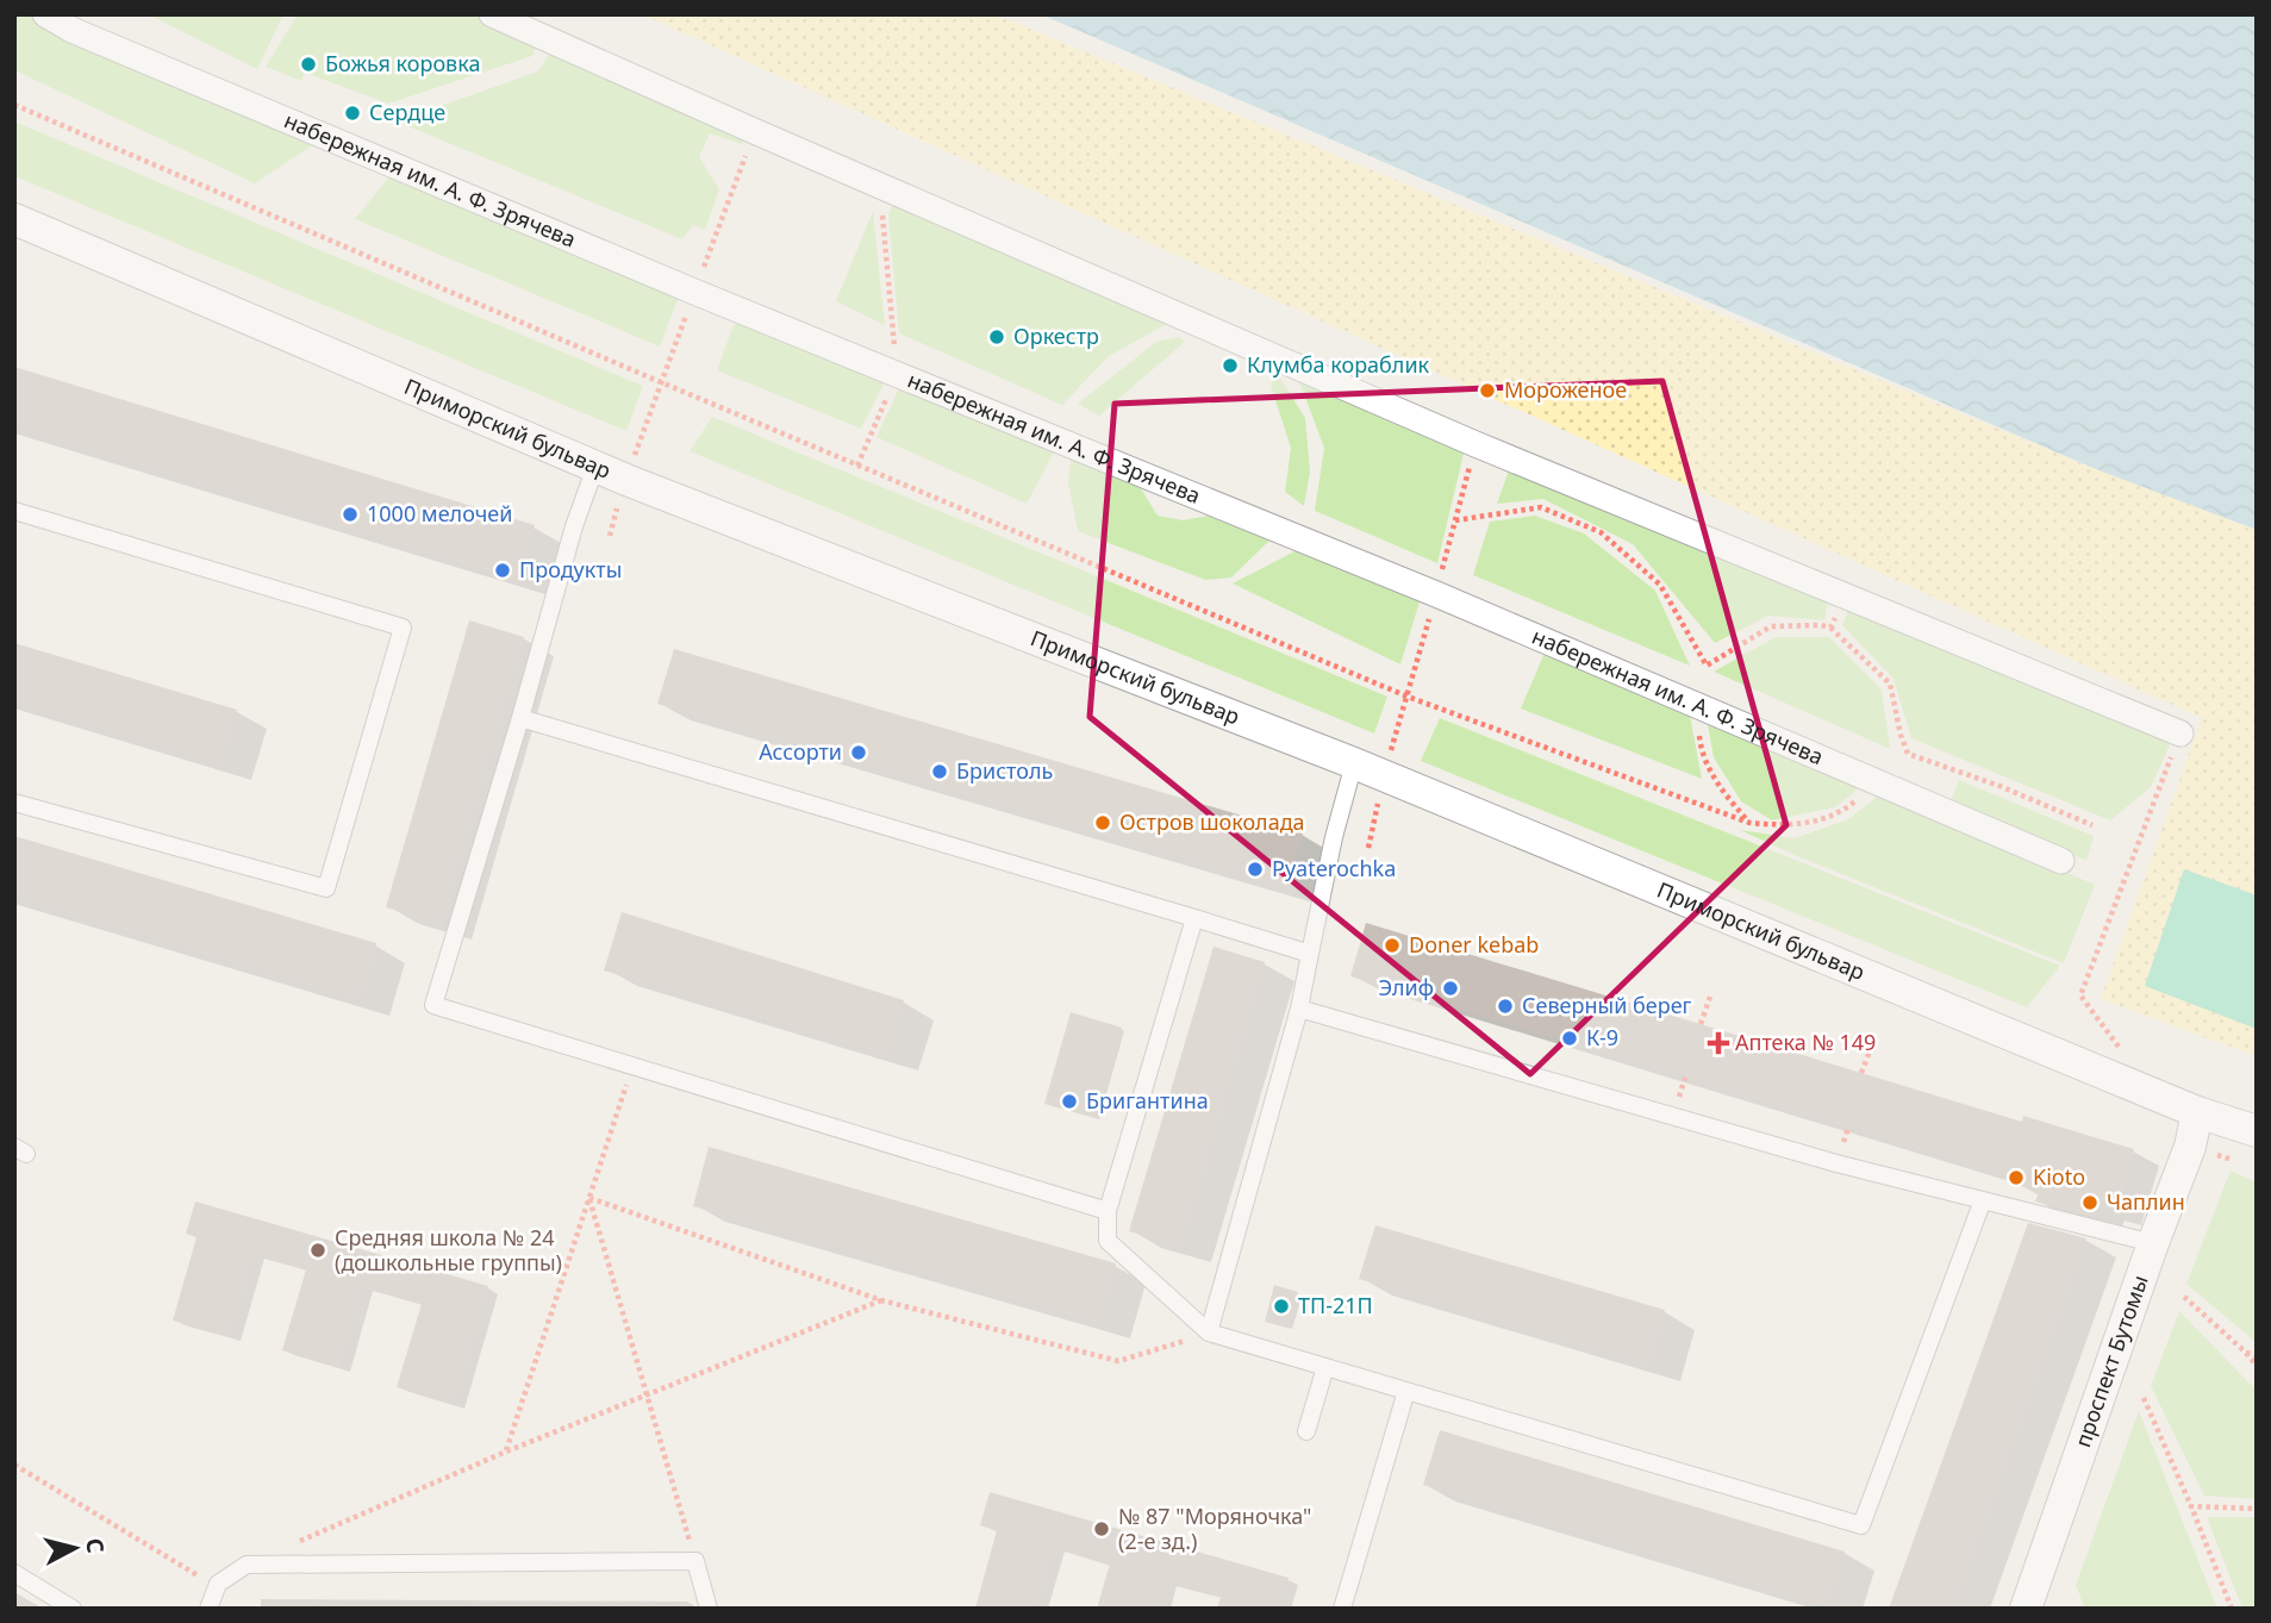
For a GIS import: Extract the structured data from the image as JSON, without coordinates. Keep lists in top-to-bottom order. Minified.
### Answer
{"streets":{"street":["набережная им. А. Ф. Зрячева","Приморский бульвар","проспект Бутомы"]},"crossings":[["Приморский бульвар","проспект Бутомы"]],"places":{"other":["Божья коровка","Сердце","Оркестр","Клумба кораблик","Мороженое","1000 мелочей","Продукты","Ассорти","Бристоль","Остров шоколада","Pyaterochka","Doner kebab","Элиф","Северный берег","К-9","Бригантина","Kioto","Чаплин","Средняя школа № 24 (дошкольные группы)","ТП-21П","№ 87 \"Моряночка\" (2-е зд.)"],"health":["Аптека № 149"]},"north":"right"}
